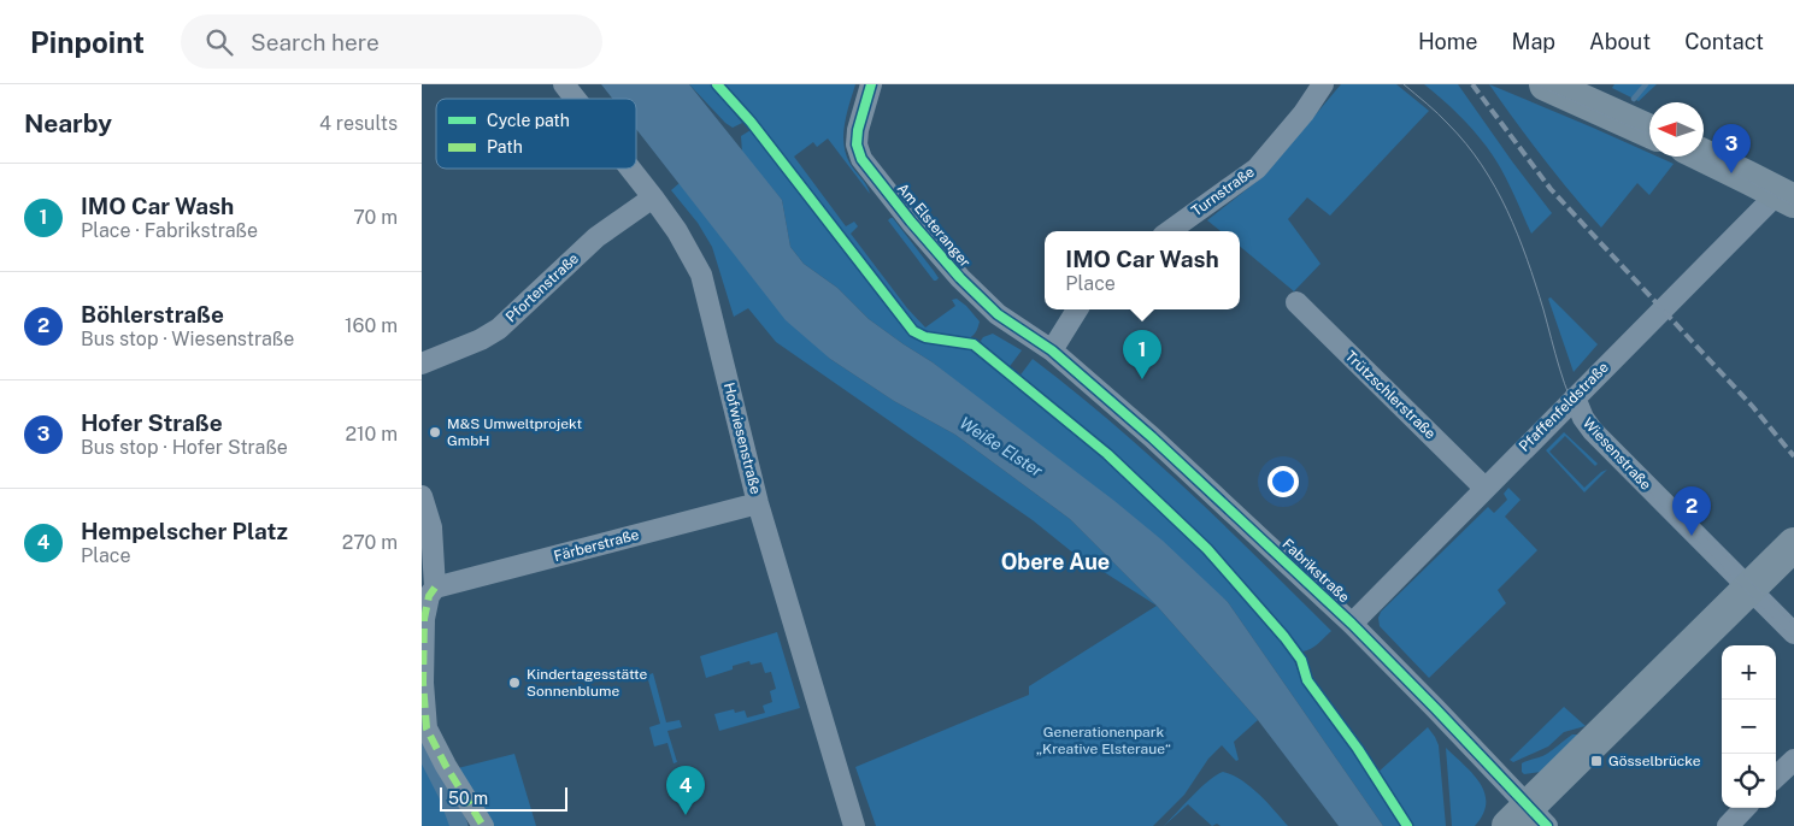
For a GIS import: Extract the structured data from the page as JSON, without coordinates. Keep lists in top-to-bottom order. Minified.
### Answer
{"streets":{"street":["Turnstraße","Am Elsteranger","Pfortenstraße","Trützschlerstraße","Pfaffenfeldstraße","Hofwiesenstraße","Wiesenstraße","Färberstraße","Fabrikstraße"]},"crossings":[["Am Elsteranger","Fabrikstraße"],["Pfortenstraße","Hofwiesenstraße"],["Trützschlerstraße","Pfaffenfeldstraße"],["Pfaffenfeldstraße","Wiesenstraße"],["Pfaffenfeldstraße","Fabrikstraße"],["Hofwiesenstraße","Färberstraße"]],"districts":["Obere Aue"],"water":["Weiße Elster"],"parks":["Generationenpark „Kreative Elsteraue“"],"places":{"other":["M&S Umweltprojekt GmbH","Kindertagesstätte Sonnenblume"],"transit":["Gösselbrücke"]},"legend":["Cycle path","Path"],"scale_bar":"50 m","north":"left","page":{"header":"Pinpoint","search":"Search here","nav":["Home","Map","About","Contact"],"heading":["Nearby","4 results"],"pins":["3","1","2","4"],"list":[{"mark":"1","name":"IMO Car Wash","note":"Place · Fabrikstraße","value":"70 m"},{"mark":"2","name":"Böhlerstraße","note":"Bus stop · Wiesenstraße","value":"160 m"},{"mark":"3","name":"Hofer Straße","note":"Bus stop · Hofer Straße","value":"210 m"},{"mark":"4","name":"Hempelscher Platz","note":"Place","value":"270 m"}],"popup":["IMO Car Wash","Place"],"map_buttons":["+","−"],"scale":"50 m"}}
